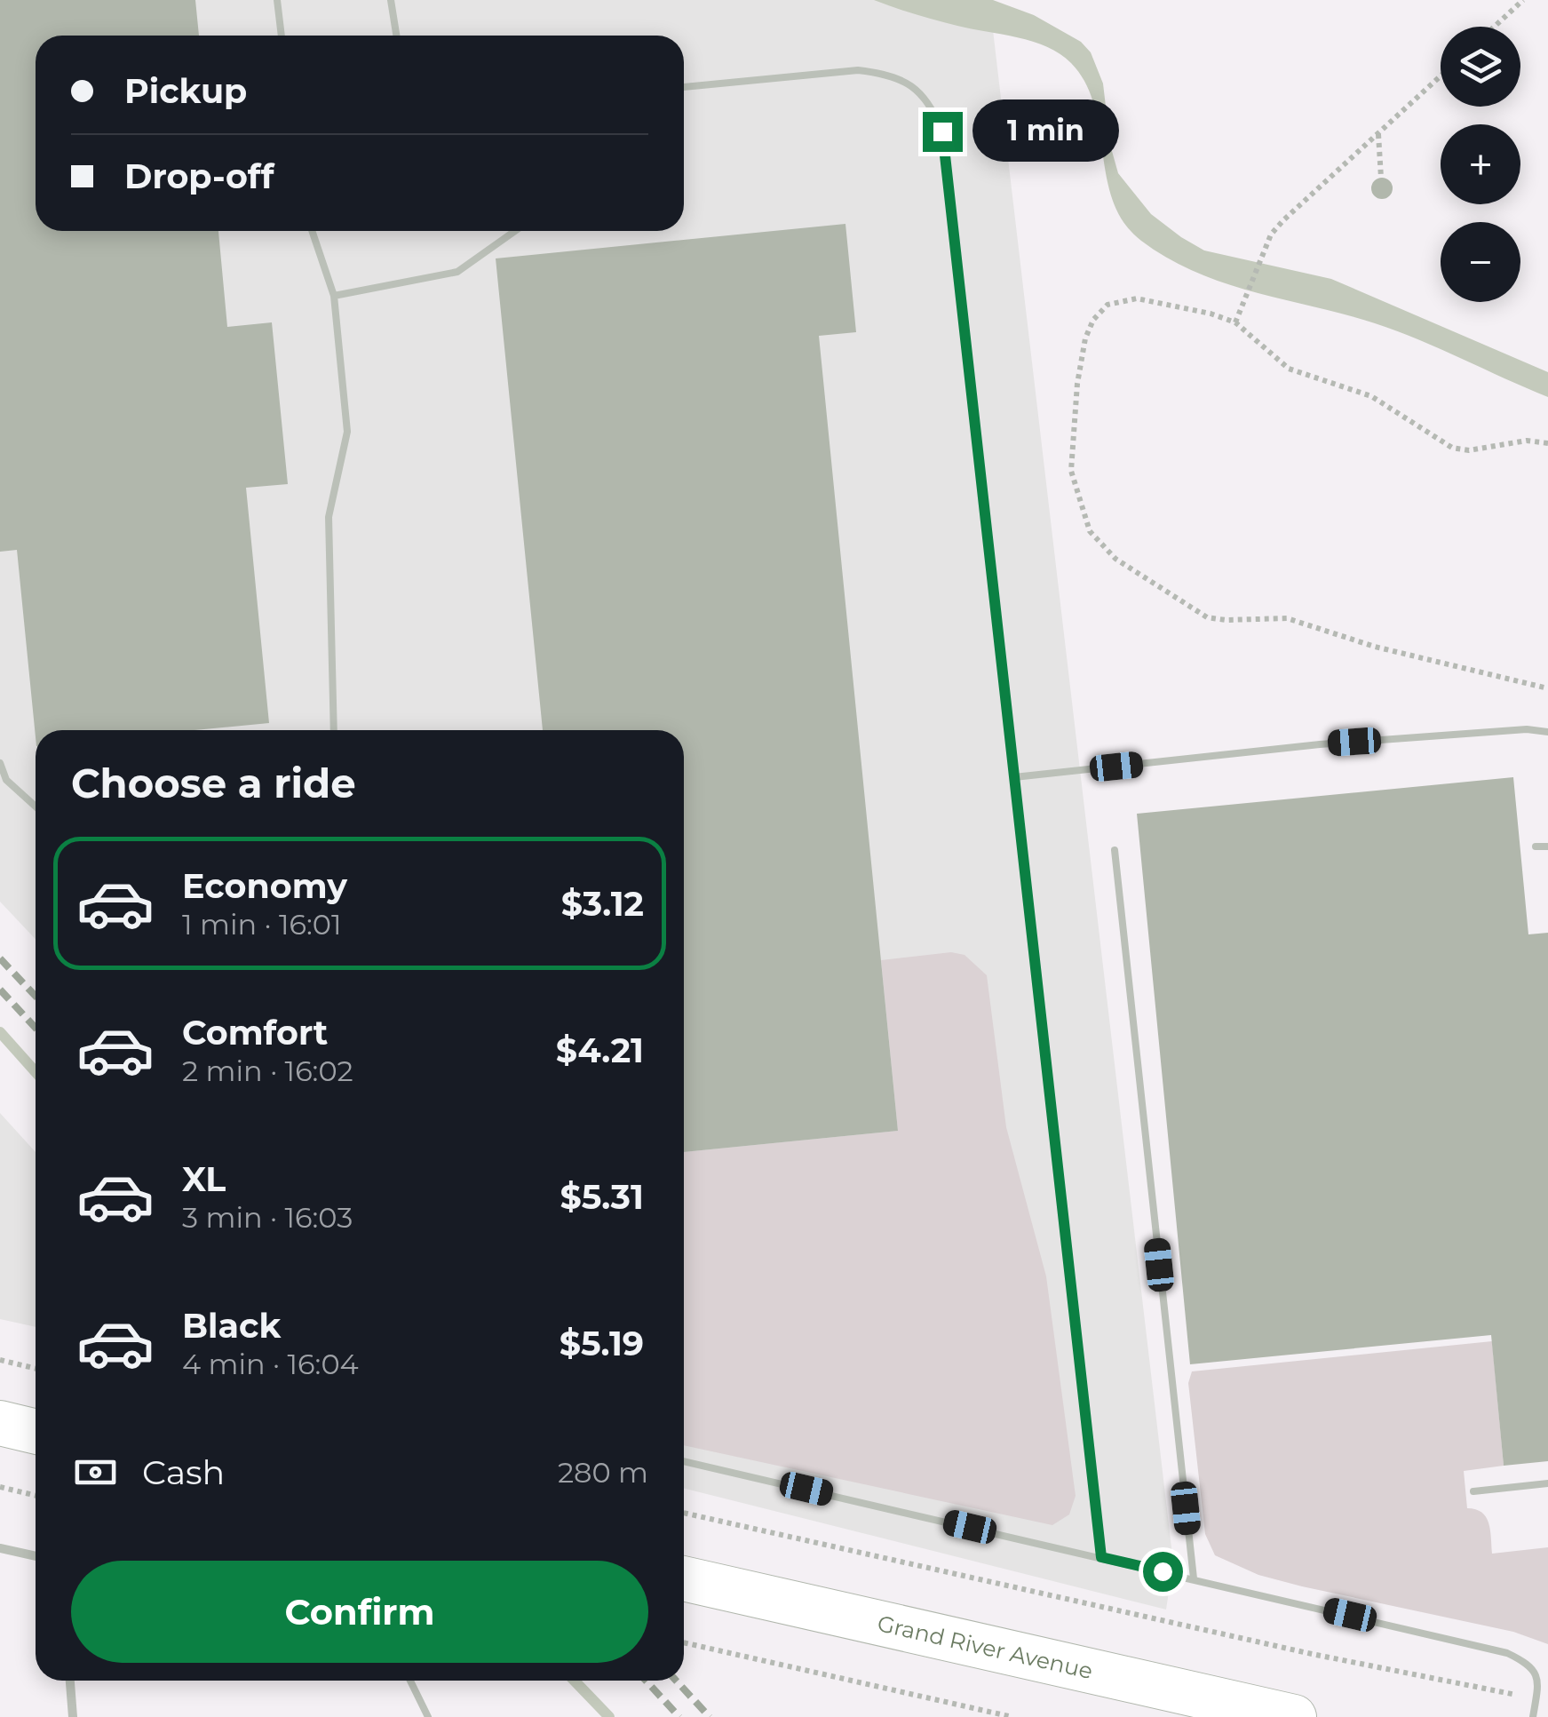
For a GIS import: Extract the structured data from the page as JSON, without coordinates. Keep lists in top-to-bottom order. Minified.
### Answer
{"streets":{"main road":["Grand River Avenue"]},"page":{"map_buttons":["+","−"],"banner":["Pickup","Drop-off"],"bubble":"1 min","heading":"Choose a ride","list":[{"name":"Economy","note":"1 min · 16:01","value":"$3.12"},{"name":"Comfort","note":"2 min · 16:02","value":"$4.21"},{"name":"XL","note":"3 min · 16:03","value":"$5.31"},{"name":"Black","note":"4 min · 16:04","value":"$5.19"}],"pay":["Cash","280 m"],"buttons":"Confirm"}}
